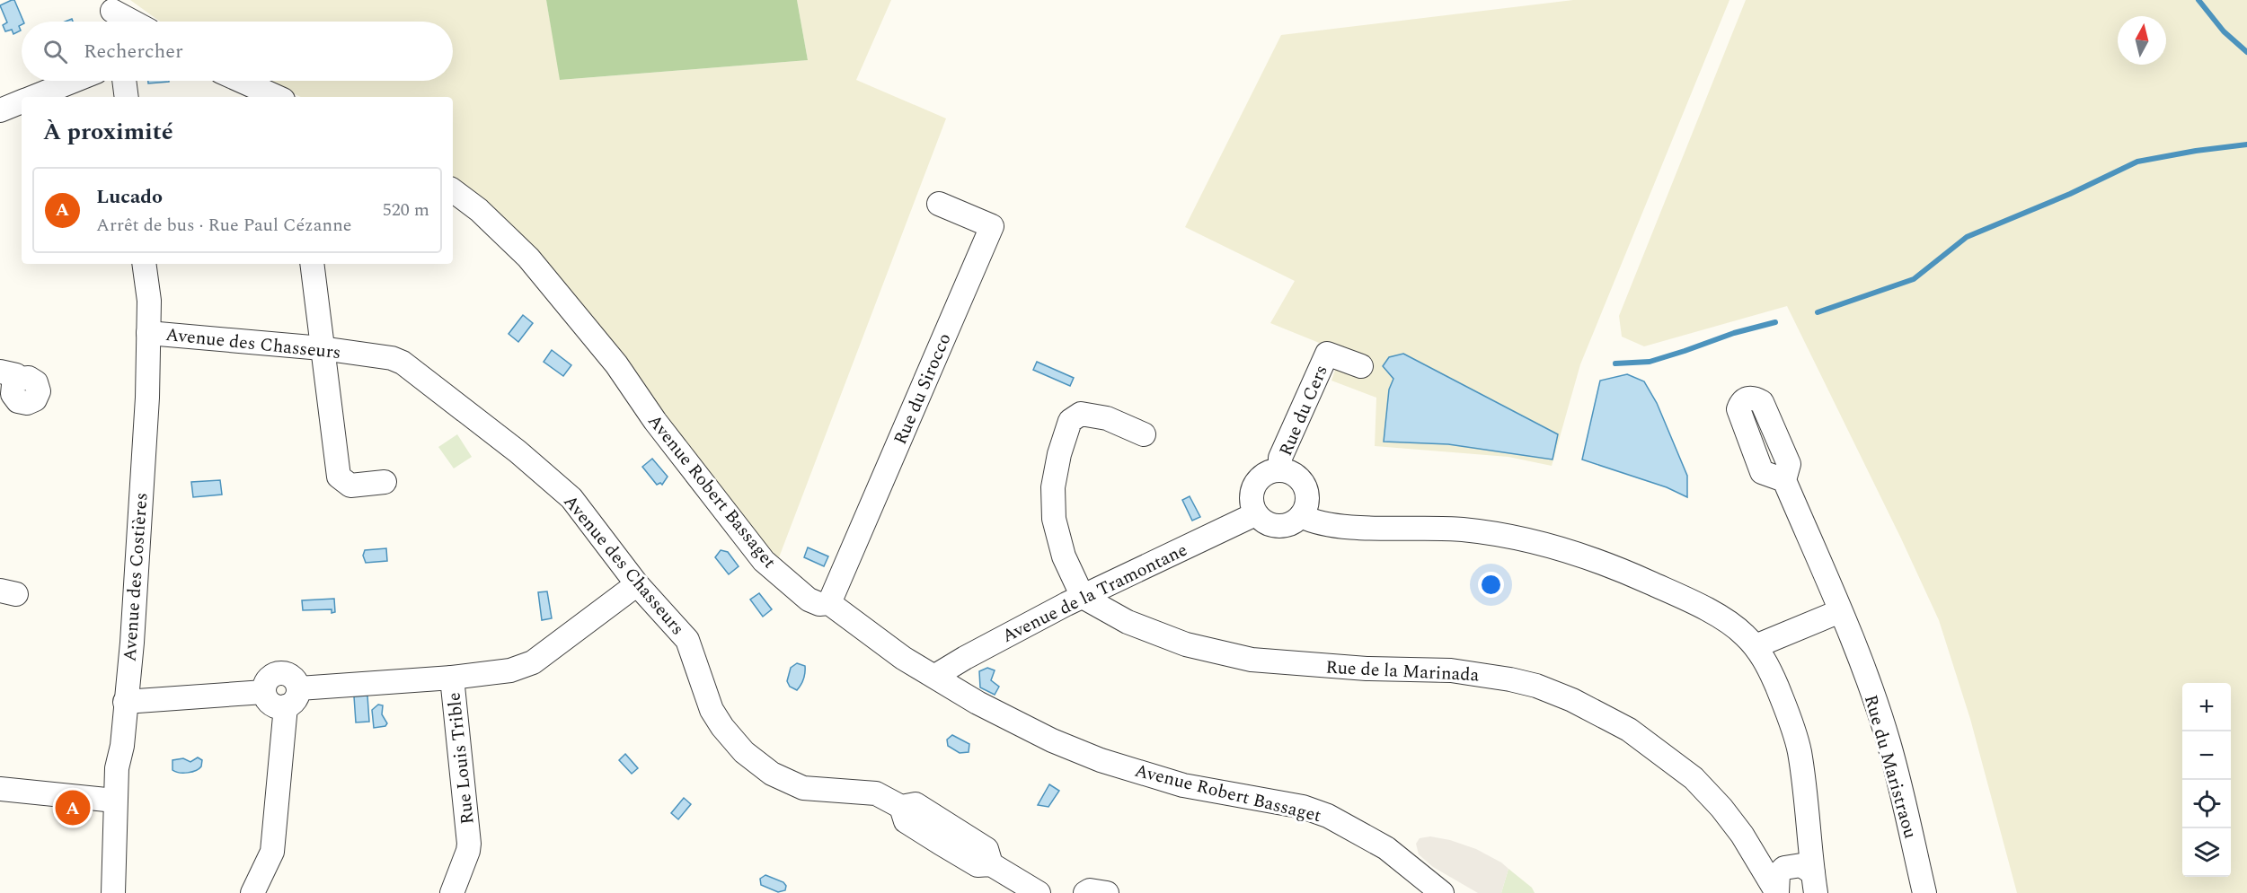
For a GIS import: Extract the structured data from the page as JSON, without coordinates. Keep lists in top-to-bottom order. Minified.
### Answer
{"streets":{"street":["Avenue des Chasseurs","Rue du Sirocco","Rue du Cers","Avenue Robert Bassaget","Avenue des Costières","Avenue de la Tramontane","Rue de la Marinada","Rue Louis Trible","Rue du Maristraou"]},"crossings":[["Avenue des Chasseurs","Avenue des Costières"],["Rue du Sirocco","Avenue Robert Bassaget"],["Rue du Cers","Avenue de la Tramontane"],["Avenue Robert Bassaget","Avenue de la Tramontane"],["Avenue de la Tramontane","Rue de la Marinada"]],"north":"top","page":{"search":"Rechercher","heading":"À proximité","list":[{"mark":"A","name":"Lucado","note":"Arrêt de bus · Rue Paul Cézanne","value":"520 m"}],"map_buttons":["+","−"],"pins":"A"}}
